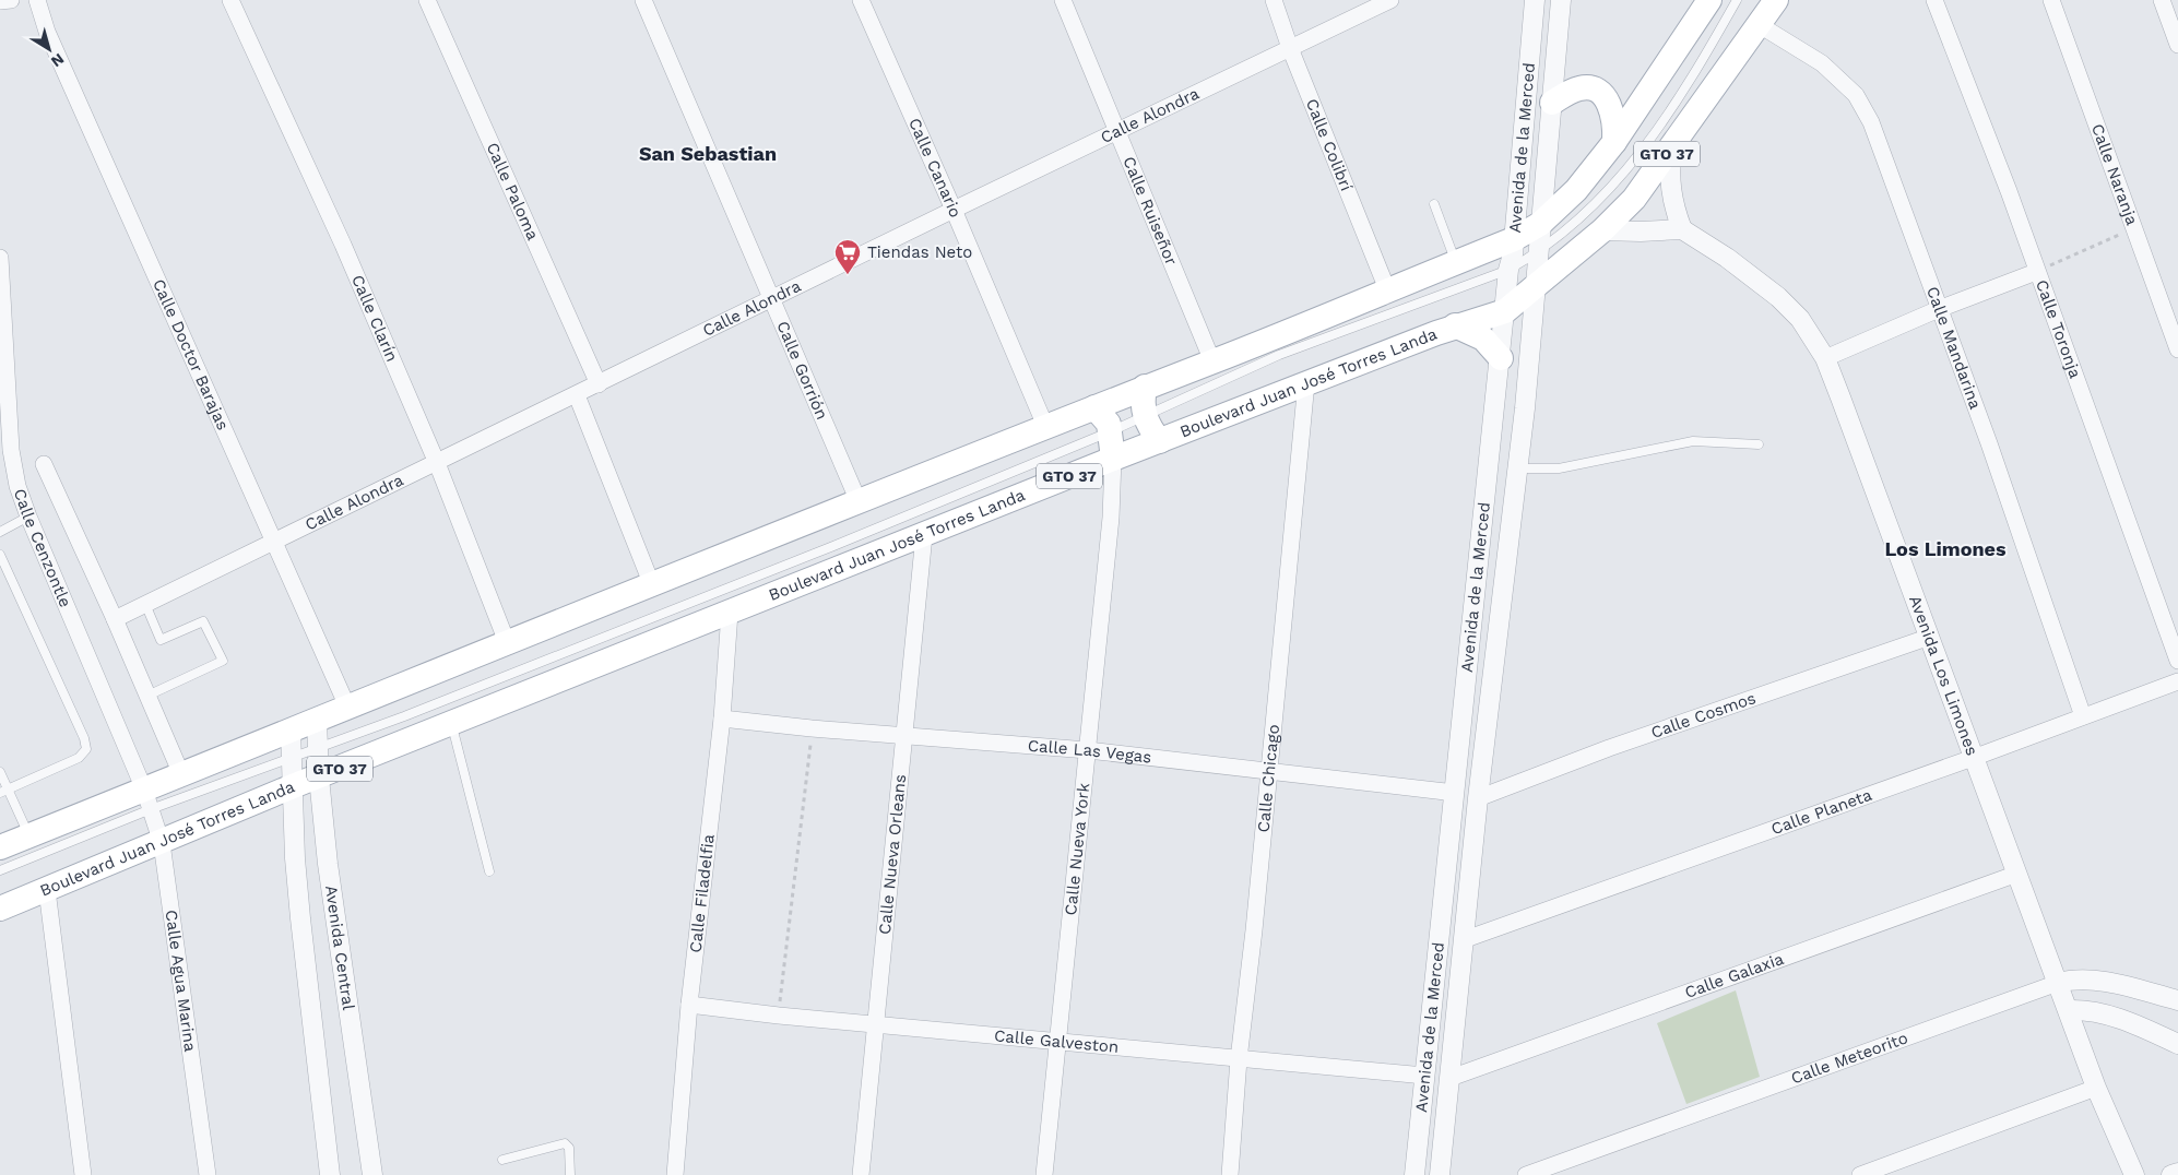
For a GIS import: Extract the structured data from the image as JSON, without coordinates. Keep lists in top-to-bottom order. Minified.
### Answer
{"streets":{"main road":["GTO 37","Boulevard Juan José Torres Landa"],"street":["Calle Alondra","Calle Colibrí","Avenida de la Merced","Calle Canario","Calle Naranja","Calle Paloma","Calle Ruiseñor","Calle Clarín","Calle Toronja","Calle Mandarina","Calle Doctor Barajas","Calle Gorrión","Calle Cenzontle","Avenida Los Limones","Calle Cosmos","Calle Las Vegas","Calle Chicago","Calle Planeta","Calle Nueva York","Calle Nueva Orleans","Calle Filadelfia","Avenida Central","Calle Galaxia","Calle Agua Marina","Calle Galveston","Calle Meteorito"]},"crossings":[["Calle Alondra","Calle Colibrí"],["Calle Alondra","Calle Canario"],["Calle Alondra","Calle Paloma"],["Calle Alondra","Calle Ruiseñor"],["Calle Alondra","Calle Clarín"],["Calle Alondra","Calle Doctor Barajas"],["Calle Alondra","Calle Gorrión"],["Calle Alondra","Calle Cenzontle"],["Calle Colibrí","Boulevard Juan José Torres Landa"],["Avenida de la Merced","Boulevard Juan José Torres Landa"],["Avenida de la Merced","Calle Cosmos"],["Avenida de la Merced","Calle Las Vegas"],["Avenida de la Merced","Calle Planeta"],["Avenida de la Merced","Calle Galaxia"],["Avenida de la Merced","Calle Galveston"],["Calle Canario","Boulevard Juan José Torres Landa"],["Calle Ruiseñor","Boulevard Juan José Torres Landa"],["Calle Clarín","Boulevard Juan José Torres Landa"],["Calle Mandarina","Boulevard Juan José Torres Landa"],["Calle Mandarina","Calle Planeta"],["Calle Doctor Barajas","Boulevard Juan José Torres Landa"],["Calle Gorrión","Boulevard Juan José Torres Landa"],["Boulevard Juan José Torres Landa","Calle Cenzontle"],["Boulevard Juan José Torres Landa","Calle Chicago"],["Boulevard Juan José Torres Landa","Calle Nueva York"],["Boulevard Juan José Torres Landa","Calle Nueva Orleans"],["Boulevard Juan José Torres Landa","Calle Filadelfia"],["Boulevard Juan José Torres Landa","Avenida Central"],["Boulevard Juan José Torres Landa","Calle Agua Marina"],["Calle Cenzontle","Calle Agua Marina"],["Avenida Los Limones","Calle Cosmos"],["Avenida Los Limones","Calle Planeta"],["Avenida Los Limones","Calle Galaxia"],["Avenida Los Limones","Calle Meteorito"],["Calle Las Vegas","Calle Chicago"],["Calle Las Vegas","Calle Nueva York"],["Calle Las Vegas","Calle Nueva Orleans"],["Calle Las Vegas","Calle Filadelfia"],["Calle Chicago","Calle Galveston"],["Calle Nueva York","Calle Galveston"],["Calle Nueva Orleans","Calle Galveston"],["Calle Filadelfia","Calle Galveston"]],"districts":["San Sebastian","Los Limones"],"places":{"supermarket":["Tiendas Neto"]},"north":"bottom right"}
